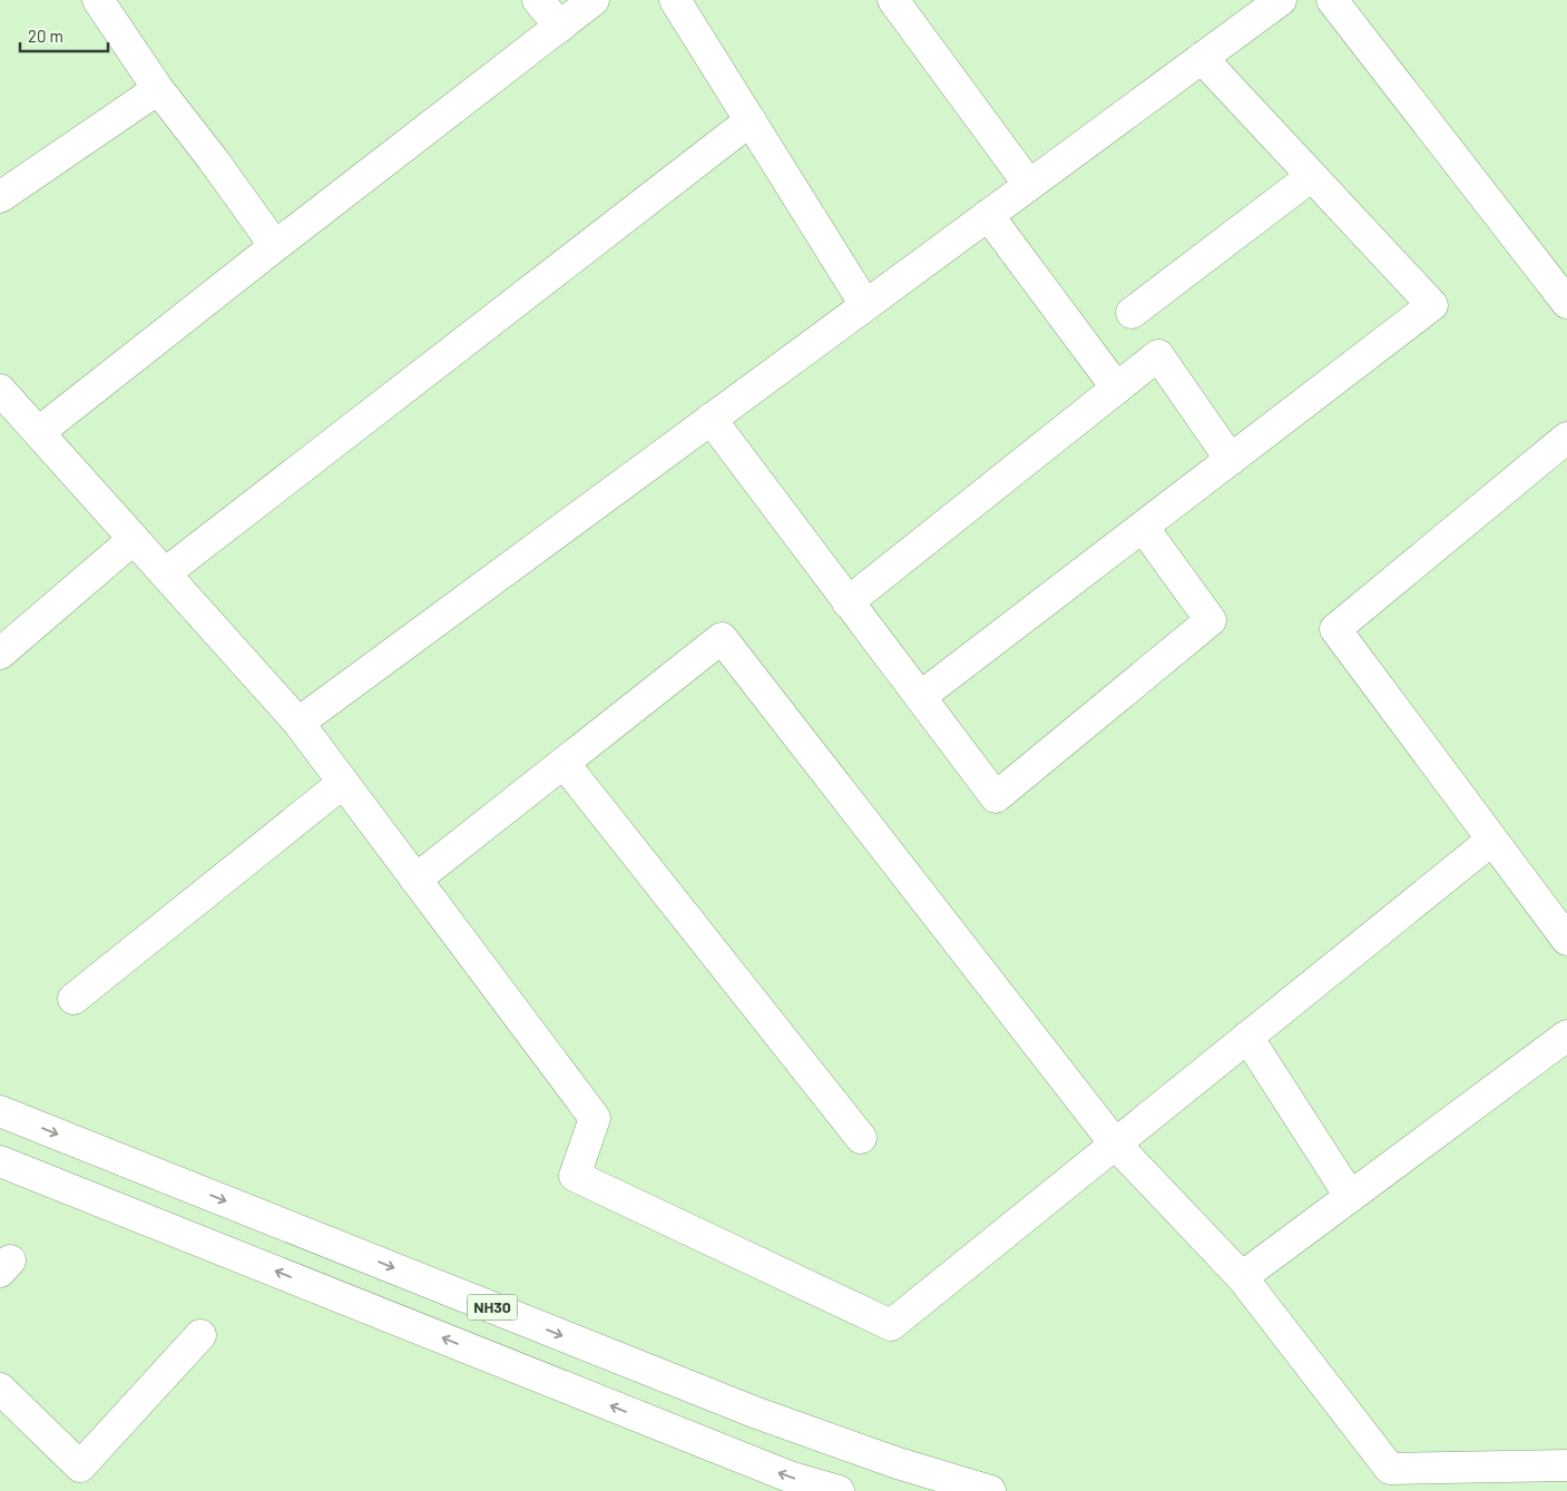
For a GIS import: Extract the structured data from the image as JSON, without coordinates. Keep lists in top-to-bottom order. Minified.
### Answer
{"streets":{"main road":["NH30"]},"scale_bar":"20 m"}
